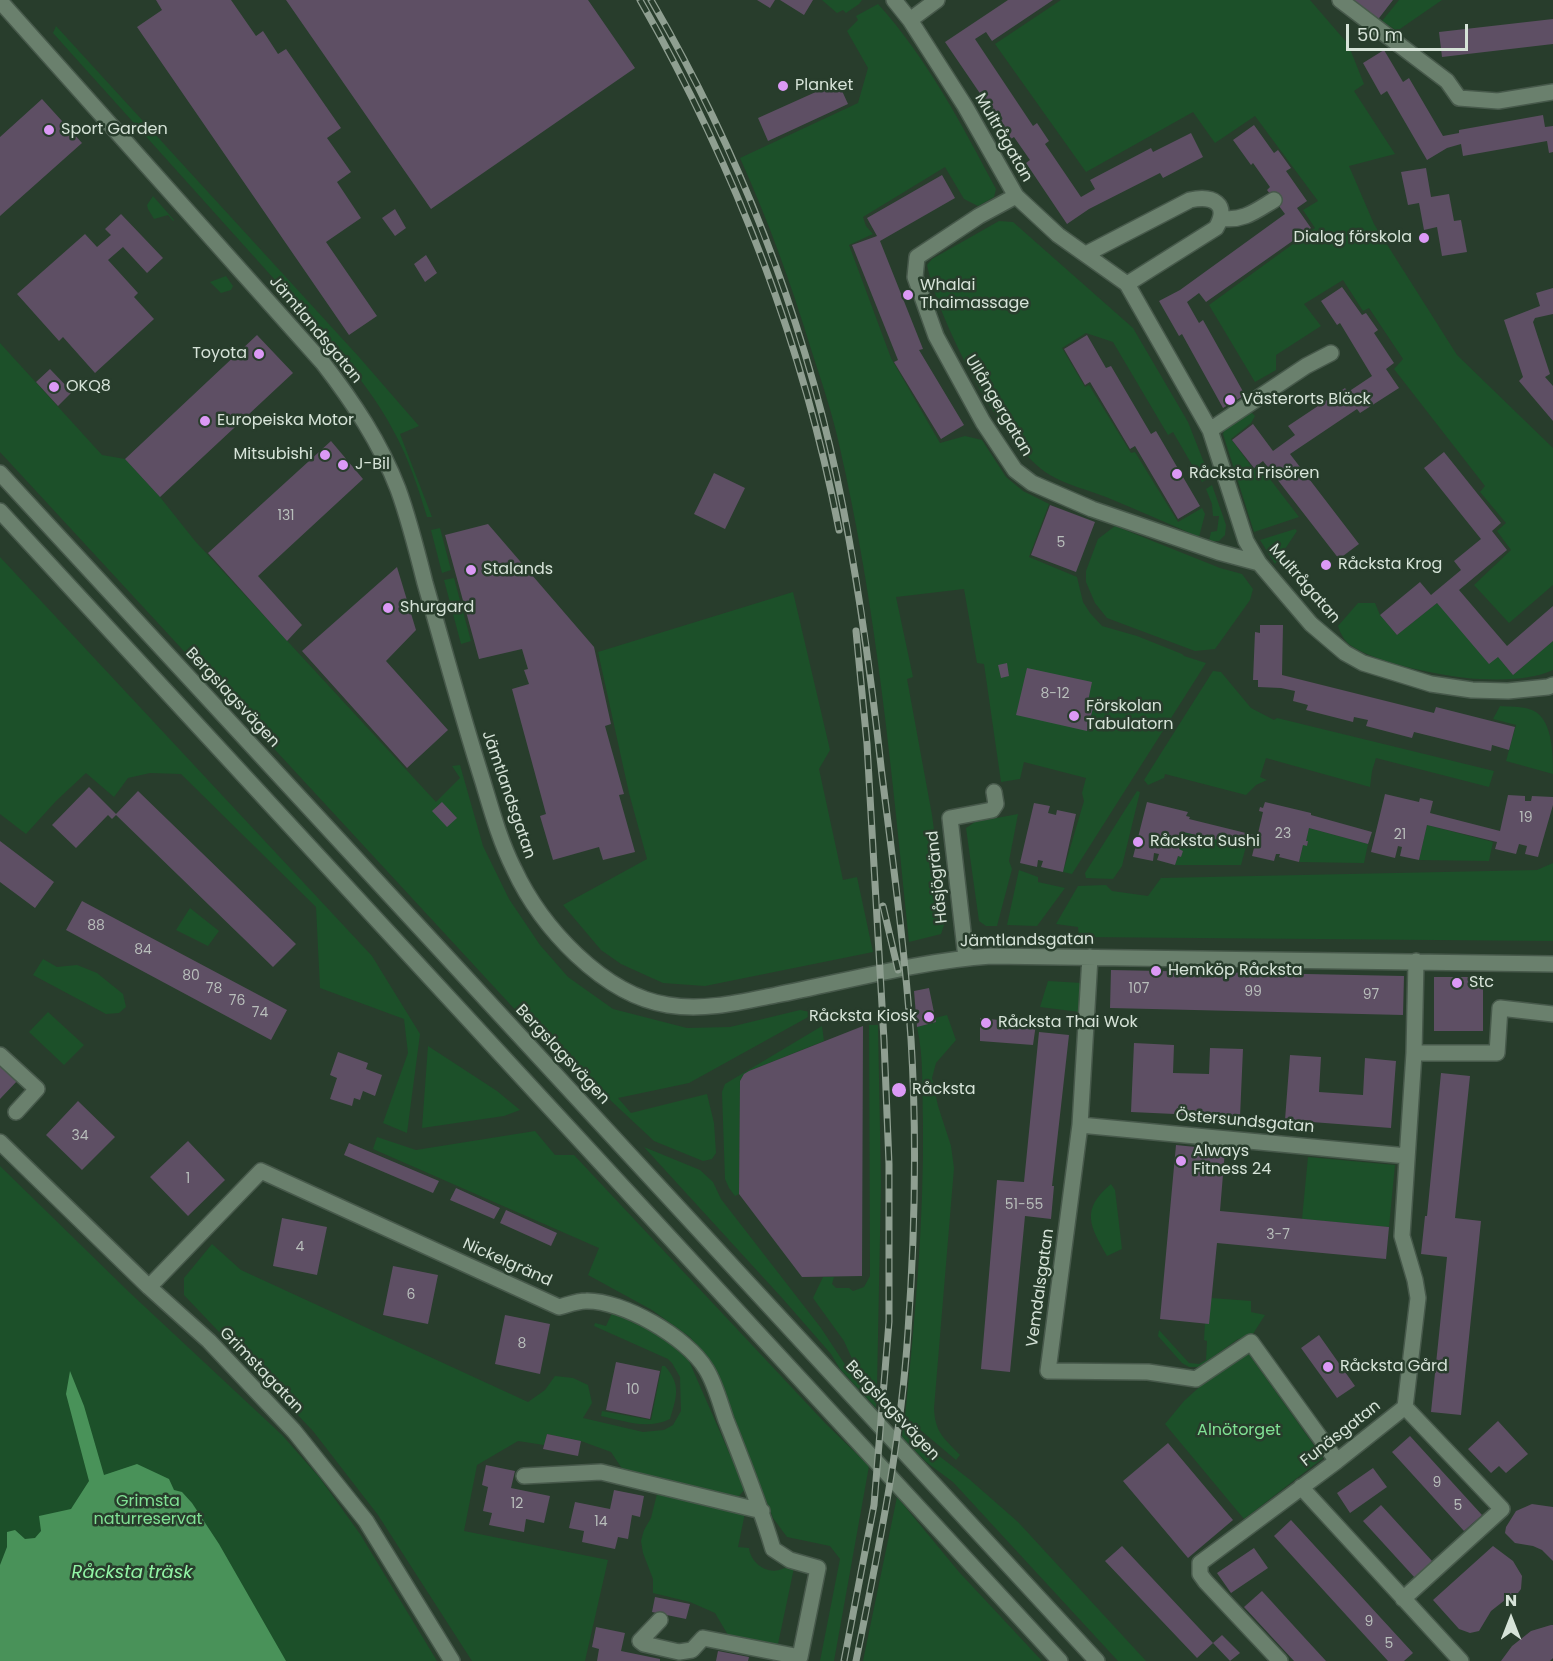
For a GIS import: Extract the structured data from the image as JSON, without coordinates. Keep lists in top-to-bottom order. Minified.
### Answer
{"streets":{"street":["Multrågatan","Jämtlandsgatan","Ullångergatan","Bergslagsvägen","Håsjögränd","Östersundsgatan","Nickelgränd","Vemdalsgatan","Grimstagatan","Funäsgatan"]},"crossings":[["Multrågatan","Ullångergatan"],["Jämtlandsgatan","Håsjögränd"],["Jämtlandsgatan","Vemdalsgatan"],["Jämtlandsgatan","Funäsgatan"],["Östersundsgatan","Vemdalsgatan"],["Östersundsgatan","Funäsgatan"],["Nickelgränd","Grimstagatan"],["Vemdalsgatan","Funäsgatan"]],"water":["Råcksta träsk"],"parks":["Alnötorget","Grimsta naturreservat"],"places":["Planket","Sport Garden","Dialog förskola","Whalai Thaimassage","Toyota","OKQ8","Västerorts Bläck","Europeiska Motor","Mitsubishi","J-Bil","Råcksta Frisören","Råcksta Krog","Stalands","Shurgard","Förskolan Tabulatorn","Råcksta Sushi","Hemköp Råcksta","Stc","Råcksta Kiosk","Råcksta Thai Wok","Råcksta","Always Fitness 24","Råcksta Gård"],"house_numbers":["131","5","8-12","19","23","21","88","84","80","78","107","99","97","76","74","34","1","51-55","3-7","4","6","8","10","9","12","5","14","9","5"],"scale_bar":"50 m","north":"top"}
